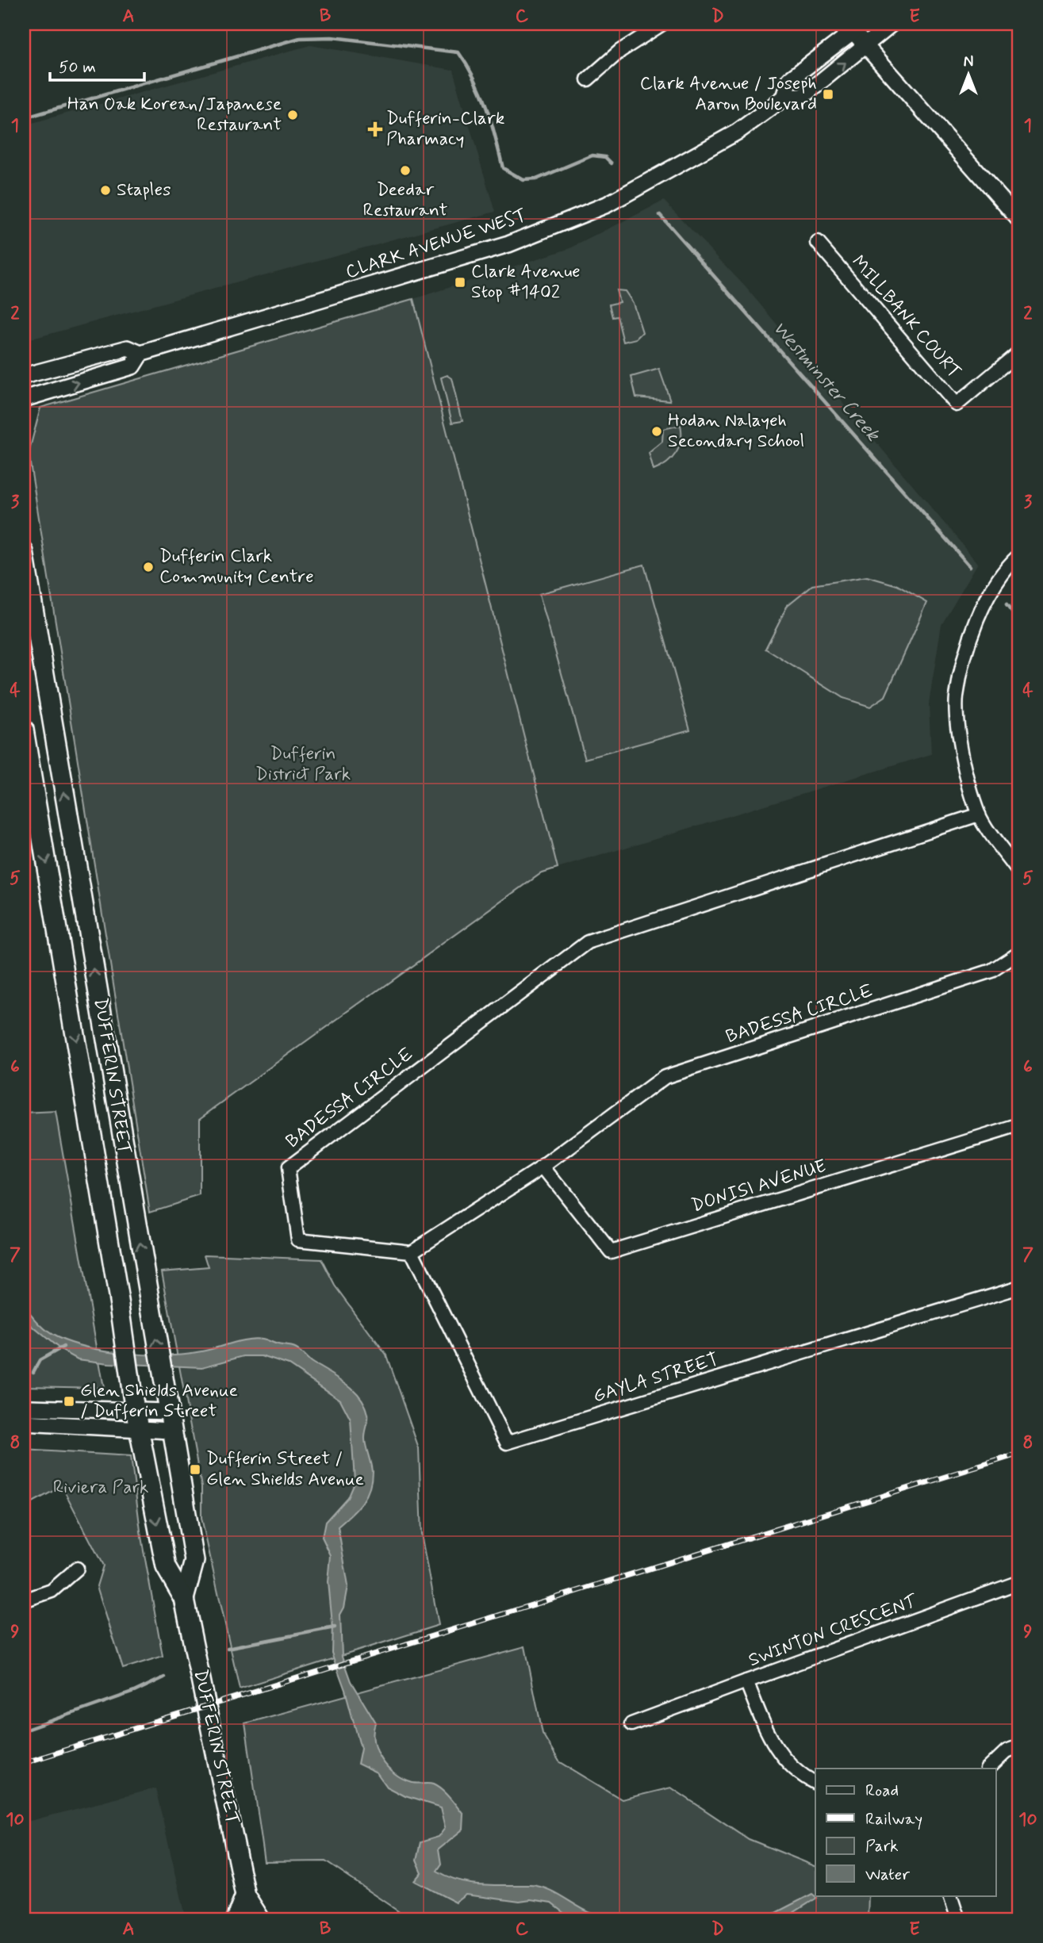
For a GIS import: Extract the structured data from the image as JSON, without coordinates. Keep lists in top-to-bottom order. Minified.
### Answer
{"streets":{"main road":["DUFFERIN STREET"],"street":["CLARK AVENUE WEST","MILLBANK COURT","BADESSA CIRCLE","DONISI AVENUE","GAYLA STREET","SWINTON CRESCENT"]},"crossings":[["BADESSA CIRCLE","DONISI AVENUE"],["BADESSA CIRCLE","GAYLA STREET"]],"water":["Westminster Creek"],"parks":["Dufferin District Park","Riviera Park"],"places":{"transit":["Clark Avenue / Joseph Aaron Boulevard","Clark Avenue Stop #1402","Glen Shields Avenue / Dufferin Street","Dufferin Street / Glen Shields Avenue"],"other":["Han Oak Korean/Japanese Restaurant","Deedar Restaurant","Staples","Hodan Nalayeh Secondary School","Dufferin Clark Community Centre"],"health":["Dufferin-Clark Pharmacy"]},"legend":["Road","Railway","Park","Water"],"scale_bar":"50 m","north":"top","grid":{"columns":["A","B","C","D","E"],"rows":["1","2","3","4","5","6","7","8","9","10"]}}
